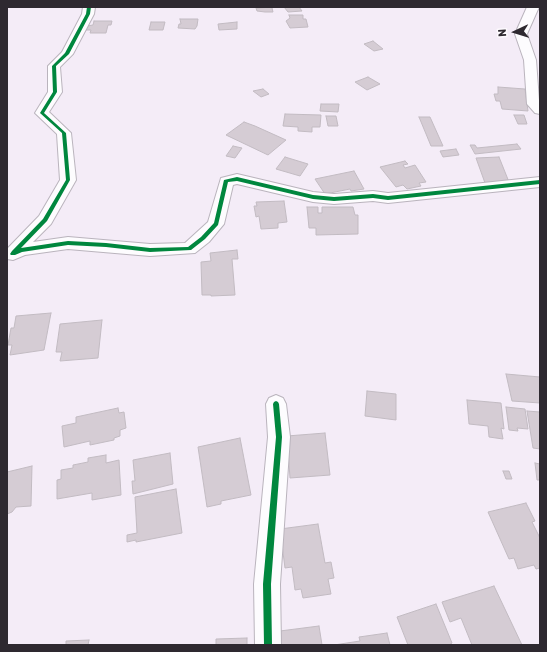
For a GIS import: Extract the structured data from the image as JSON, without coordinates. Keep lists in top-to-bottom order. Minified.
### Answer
{"north":"left"}
